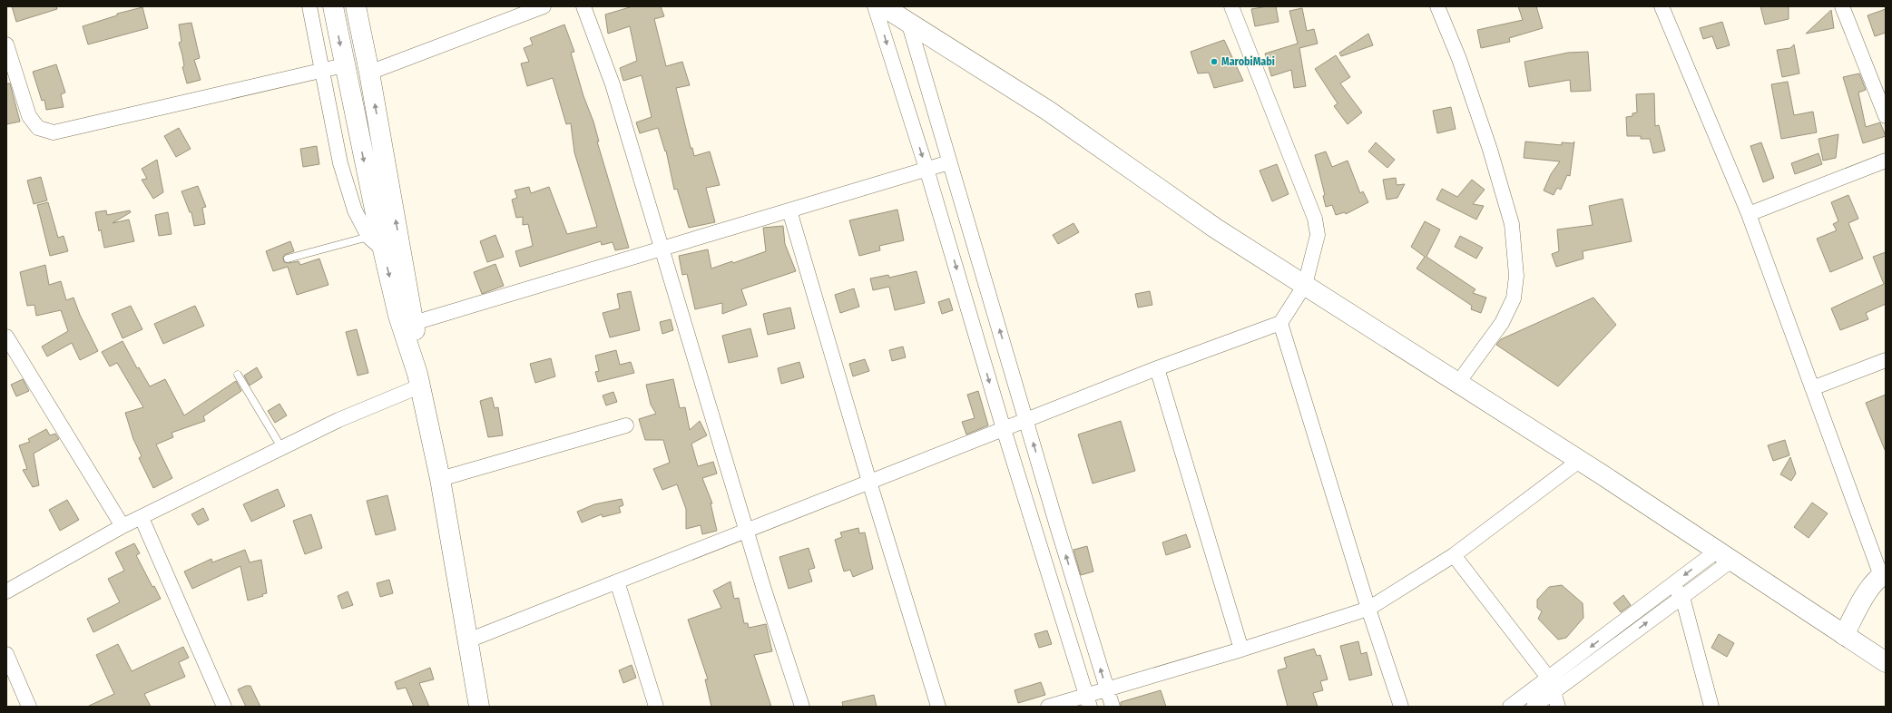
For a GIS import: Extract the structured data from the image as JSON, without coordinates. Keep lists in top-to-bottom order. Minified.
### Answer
{"places":["MarobiMabi"]}
